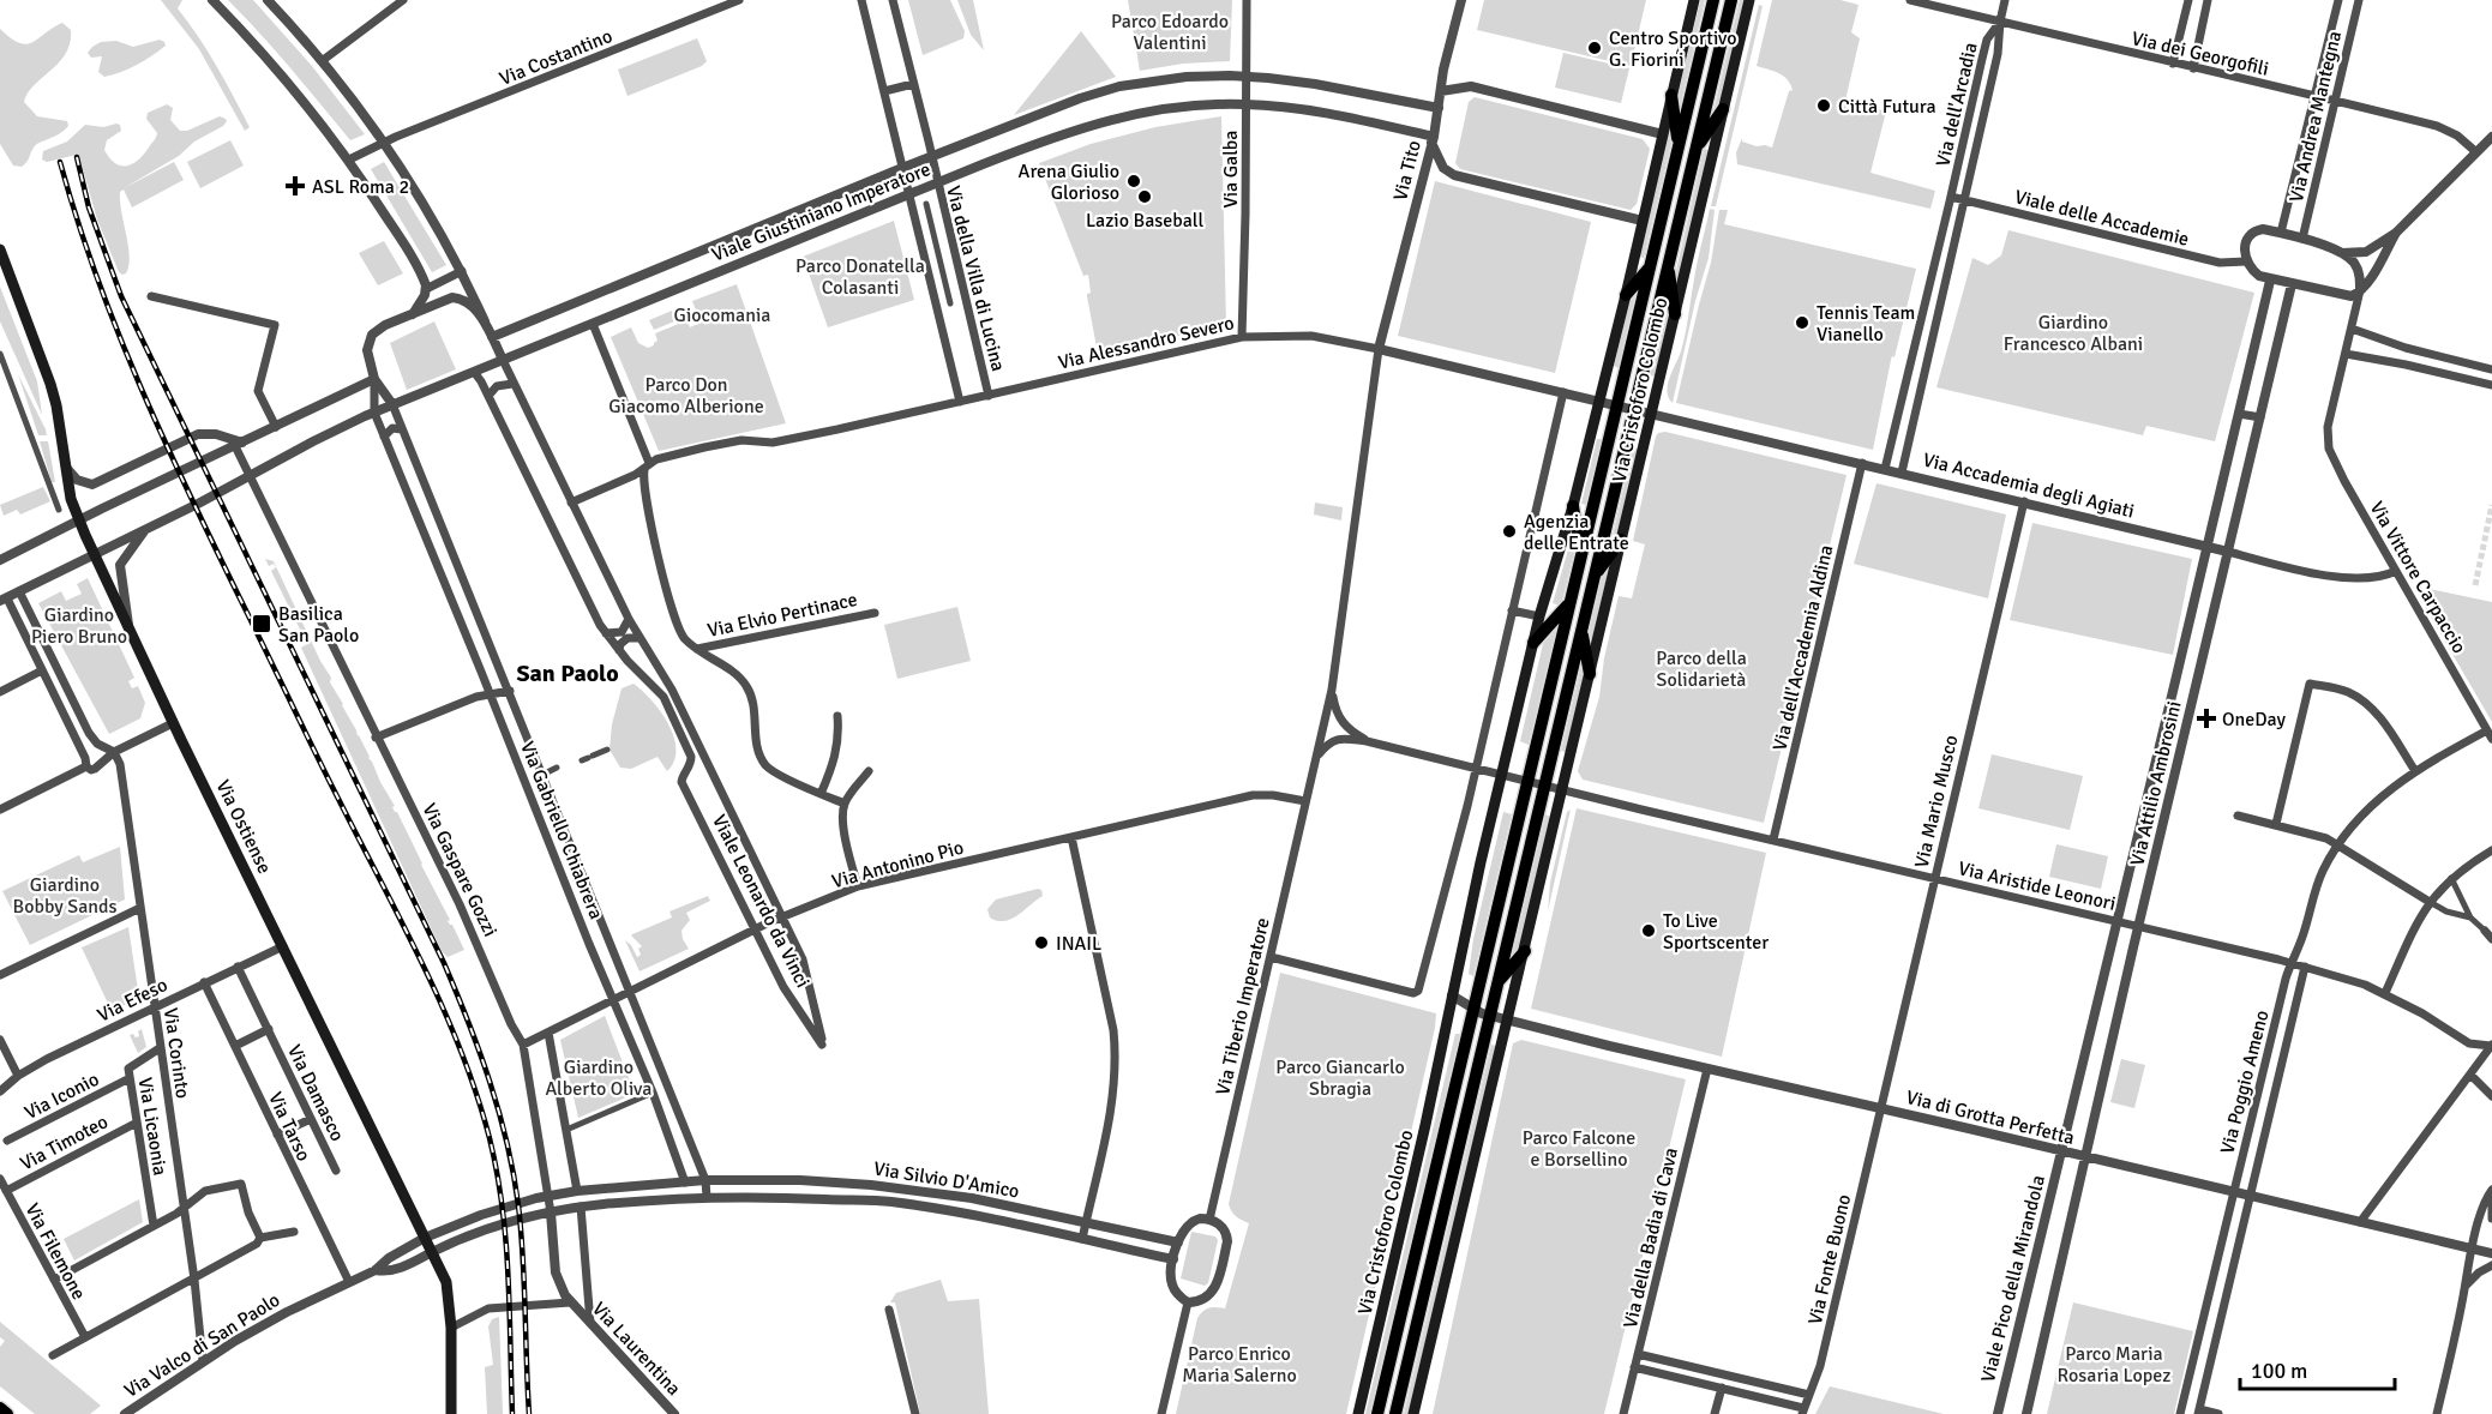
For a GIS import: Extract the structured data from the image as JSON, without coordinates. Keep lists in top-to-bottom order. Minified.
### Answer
{"streets":{"main road":["Via Cristoforo Colombo","Via Ostiense"],"street":["Via dei Georgofili","Via Costantino","Via dell'Arcadia","Via Andrea Mantegna","Via Galba","Via Tito","Viale Giustiniano Imperatore","Viale delle Accademie","Via della Villa di Lucina","Via Alessandro Severo","Via Accademia degli Agiati","Via Vittore Carpaccio","Via Elvio Pertinace","Via dell'Accademia Aldina","Via Attilio Ambrosini","Via Mario Musco","Via Gabriello Chiabrera","Via Antonino Pio","Via Gaspare Gozzi","Via Aristide Leonori","Viale Leonardo da Vinci","Via Efeso","Via Tiberio Imperatore","Via Corinto","Via Poggio Ameno","Via Damasco","Via Iconio","Via di Grotta Perfetta","Via Licaonia","Via Tarso","Via Timoteo","Via Silvio D'Amico","Via della Badia di Cava","Via Filemone","Via Fonte Buono","Viale Pico della Mirandola","Via Valco di San Paolo","Via Laurentina"]},"crossings":[["Via dei Georgofili","Via dell'Arcadia"],["Via dei Georgofili","Via Andrea Mantegna"],["Via dell'Arcadia","Viale delle Accademie"],["Via dell'Arcadia","Via Accademia degli Agiati"],["Via Galba","Viale Giustiniano Imperatore"],["Via Galba","Via Alessandro Severo"],["Via Tito","Viale Giustiniano Imperatore"],["Via Tito","Via Alessandro Severo"],["Viale Giustiniano Imperatore","Via della Villa di Lucina"],["Viale Giustiniano Imperatore","Via Ostiense"],["Viale Giustiniano Imperatore","Via Gabriello Chiabrera"],["Viale Giustiniano Imperatore","Via Gaspare Gozzi"],["Viale Giustiniano Imperatore","Viale Leonardo da Vinci"],["Via della Villa di Lucina","Via Alessandro Severo"],["Via Alessandro Severo","Via Cristoforo Colombo"],["Via Alessandro Severo","Via Accademia degli Agiati"],["Via Alessandro Severo","Viale Leonardo da Vinci"],["Via Cristoforo Colombo","Via Accademia degli Agiati"],["Via Cristoforo Colombo","Via Aristide Leonori"],["Via Cristoforo Colombo","Via di Grotta Perfetta"],["Via Accademia degli Agiati","Via Vittore Carpaccio"],["Via Accademia degli Agiati","Via dell'Accademia Aldina"],["Via Accademia degli Agiati","Via Attilio Ambrosini"],["Via Accademia degli Agiati","Via Mario Musco"],["Via Vittore Carpaccio","Via Poggio Ameno"],["Via dell'Accademia Aldina","Via Aristide Leonori"],["Via Attilio Ambrosini","Via Aristide Leonori"],["Via Attilio Ambrosini","Via di Grotta Perfetta"],["Via Attilio Ambrosini","Viale Pico della Mirandola"],["Via Mario Musco","Via Aristide Leonori"],["Via Mario Musco","Via di Grotta Perfetta"],["Via Mario Musco","Via Fonte Buono"],["Via Ostiense","Via Efeso"],["Via Ostiense","Via Silvio D'Amico"],["Via Ostiense","Via Valco di San Paolo"],["Via Ostiense","Via Laurentina"],["Via Gabriello Chiabrera","Via Antonino Pio"],["Via Gabriello Chiabrera","Via Silvio D'Amico"],["Via Antonino Pio","Via Gaspare Gozzi"],["Via Antonino Pio","Viale Leonardo da Vinci"],["Via Antonino Pio","Via Tiberio Imperatore"],["Via Gaspare Gozzi","Via Silvio D'Amico"],["Via Gaspare Gozzi","Via Laurentina"],["Via Aristide Leonori","Via Poggio Ameno"],["Via Efeso","Via Corinto"],["Via Efeso","Via Damasco"],["Via Efeso","Via Tarso"],["Via Tiberio Imperatore","Via Silvio D'Amico"],["Via Corinto","Via Licaonia"],["Via Corinto","Via Valco di San Paolo"],["Via Poggio Ameno","Via di Grotta Perfetta"],["Via Damasco","Via Tarso"],["Via Iconio","Via Licaonia"],["Via di Grotta Perfetta","Via della Badia di Cava"],["Via di Grotta Perfetta","Via Fonte Buono"],["Via di Grotta Perfetta","Viale Pico della Mirandola"],["Via Licaonia","Via Timoteo"],["Via Tarso","Via Valco di San Paolo"],["Via Timoteo","Via Filemone"],["Via Silvio D'Amico","Via Valco di San Paolo"]],"districts":["San Paolo"],"parks":["Parco Edoardo Valentini","Parco Donatella Colasanti","Giocomania","Giardino Francesco Albani","Parco Don Giacomo Alberione","Giardino Piero Bruno","Parco della Solidarietà","Giardino Bobby Sands","Giardino Alberto Oliva","Parco Giancarlo Sbragia","Parco Falcone e Borsellino","Parco Enrico Maria Salerno","Parco Maria Rosaria Lopez"],"places":{"other":["Centro Sportivo G. Fiorini","Città Futura","Arena Giulio Glorioso","Lazio Baseball","Tennis Team Vianello","Agenzia delle Entrate","To Live Sportscenter","INAIL"],"health":["ASL Roma 2","OneDay"],"transit":["Basilica San Paolo"]},"scale_bar":"100 m"}
